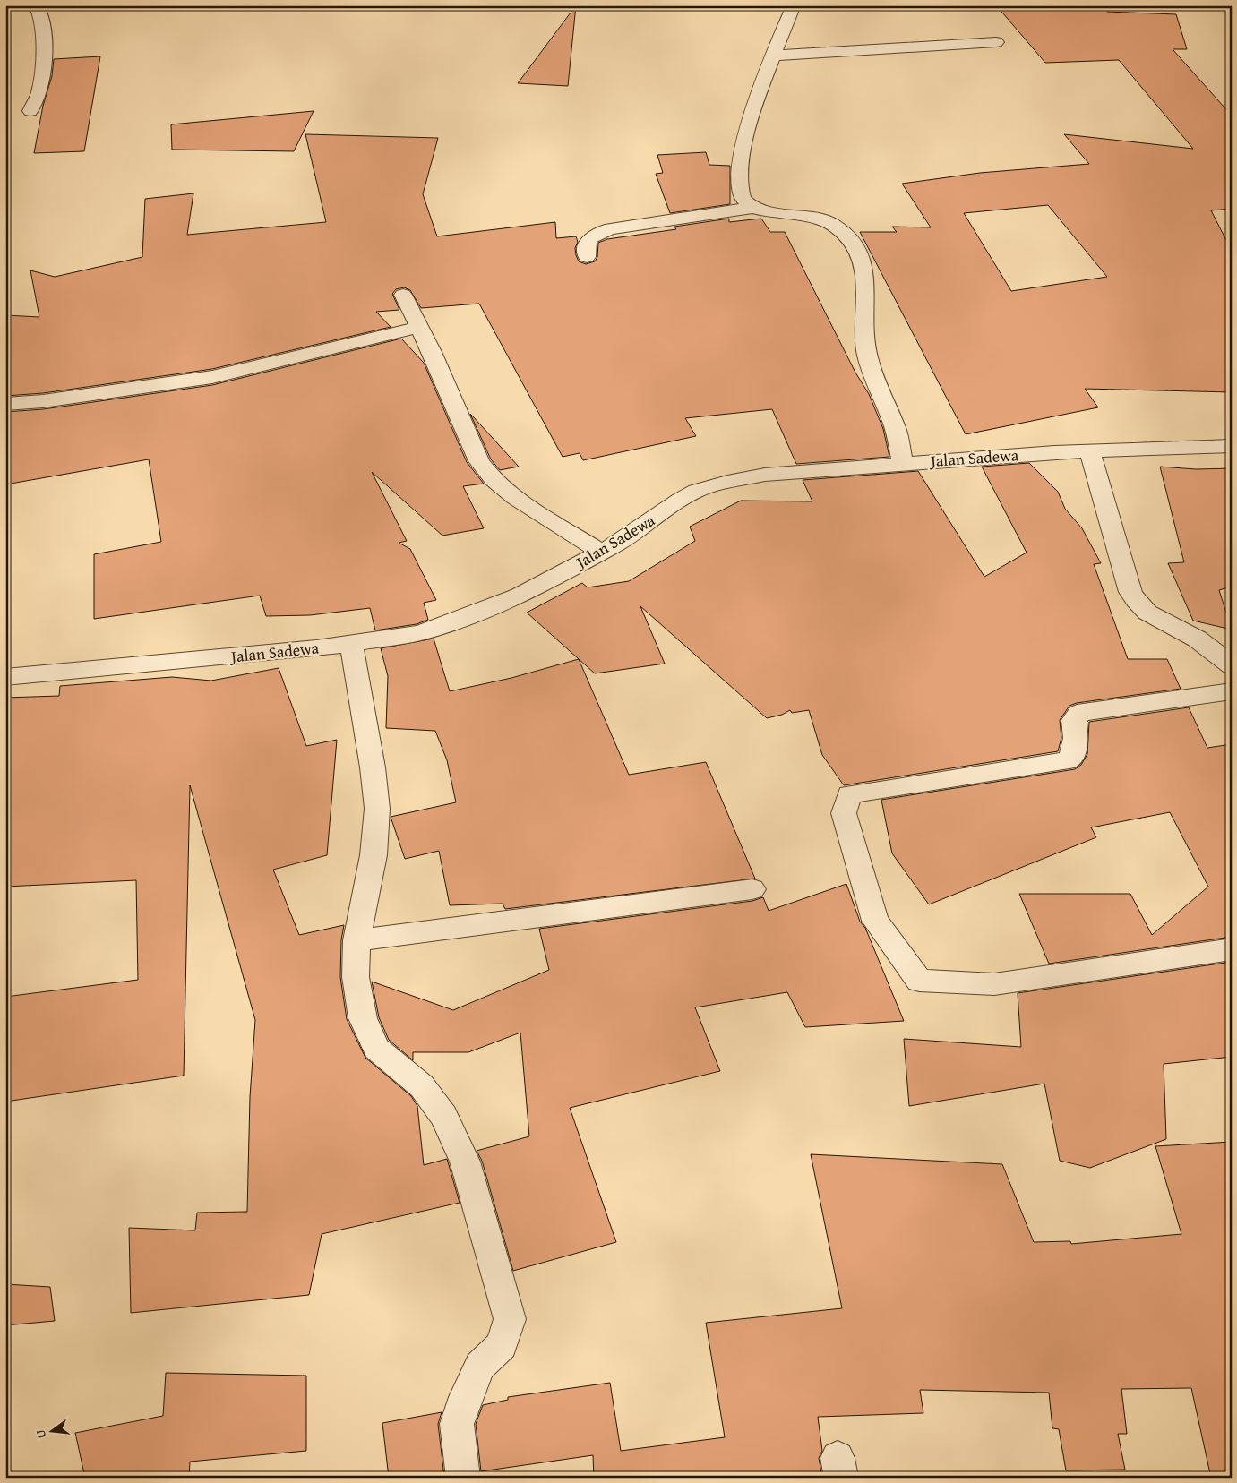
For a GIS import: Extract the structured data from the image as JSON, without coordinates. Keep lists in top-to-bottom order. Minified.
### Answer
{"streets":{"street":["Jalan Sadewa"]},"north":"left"}
